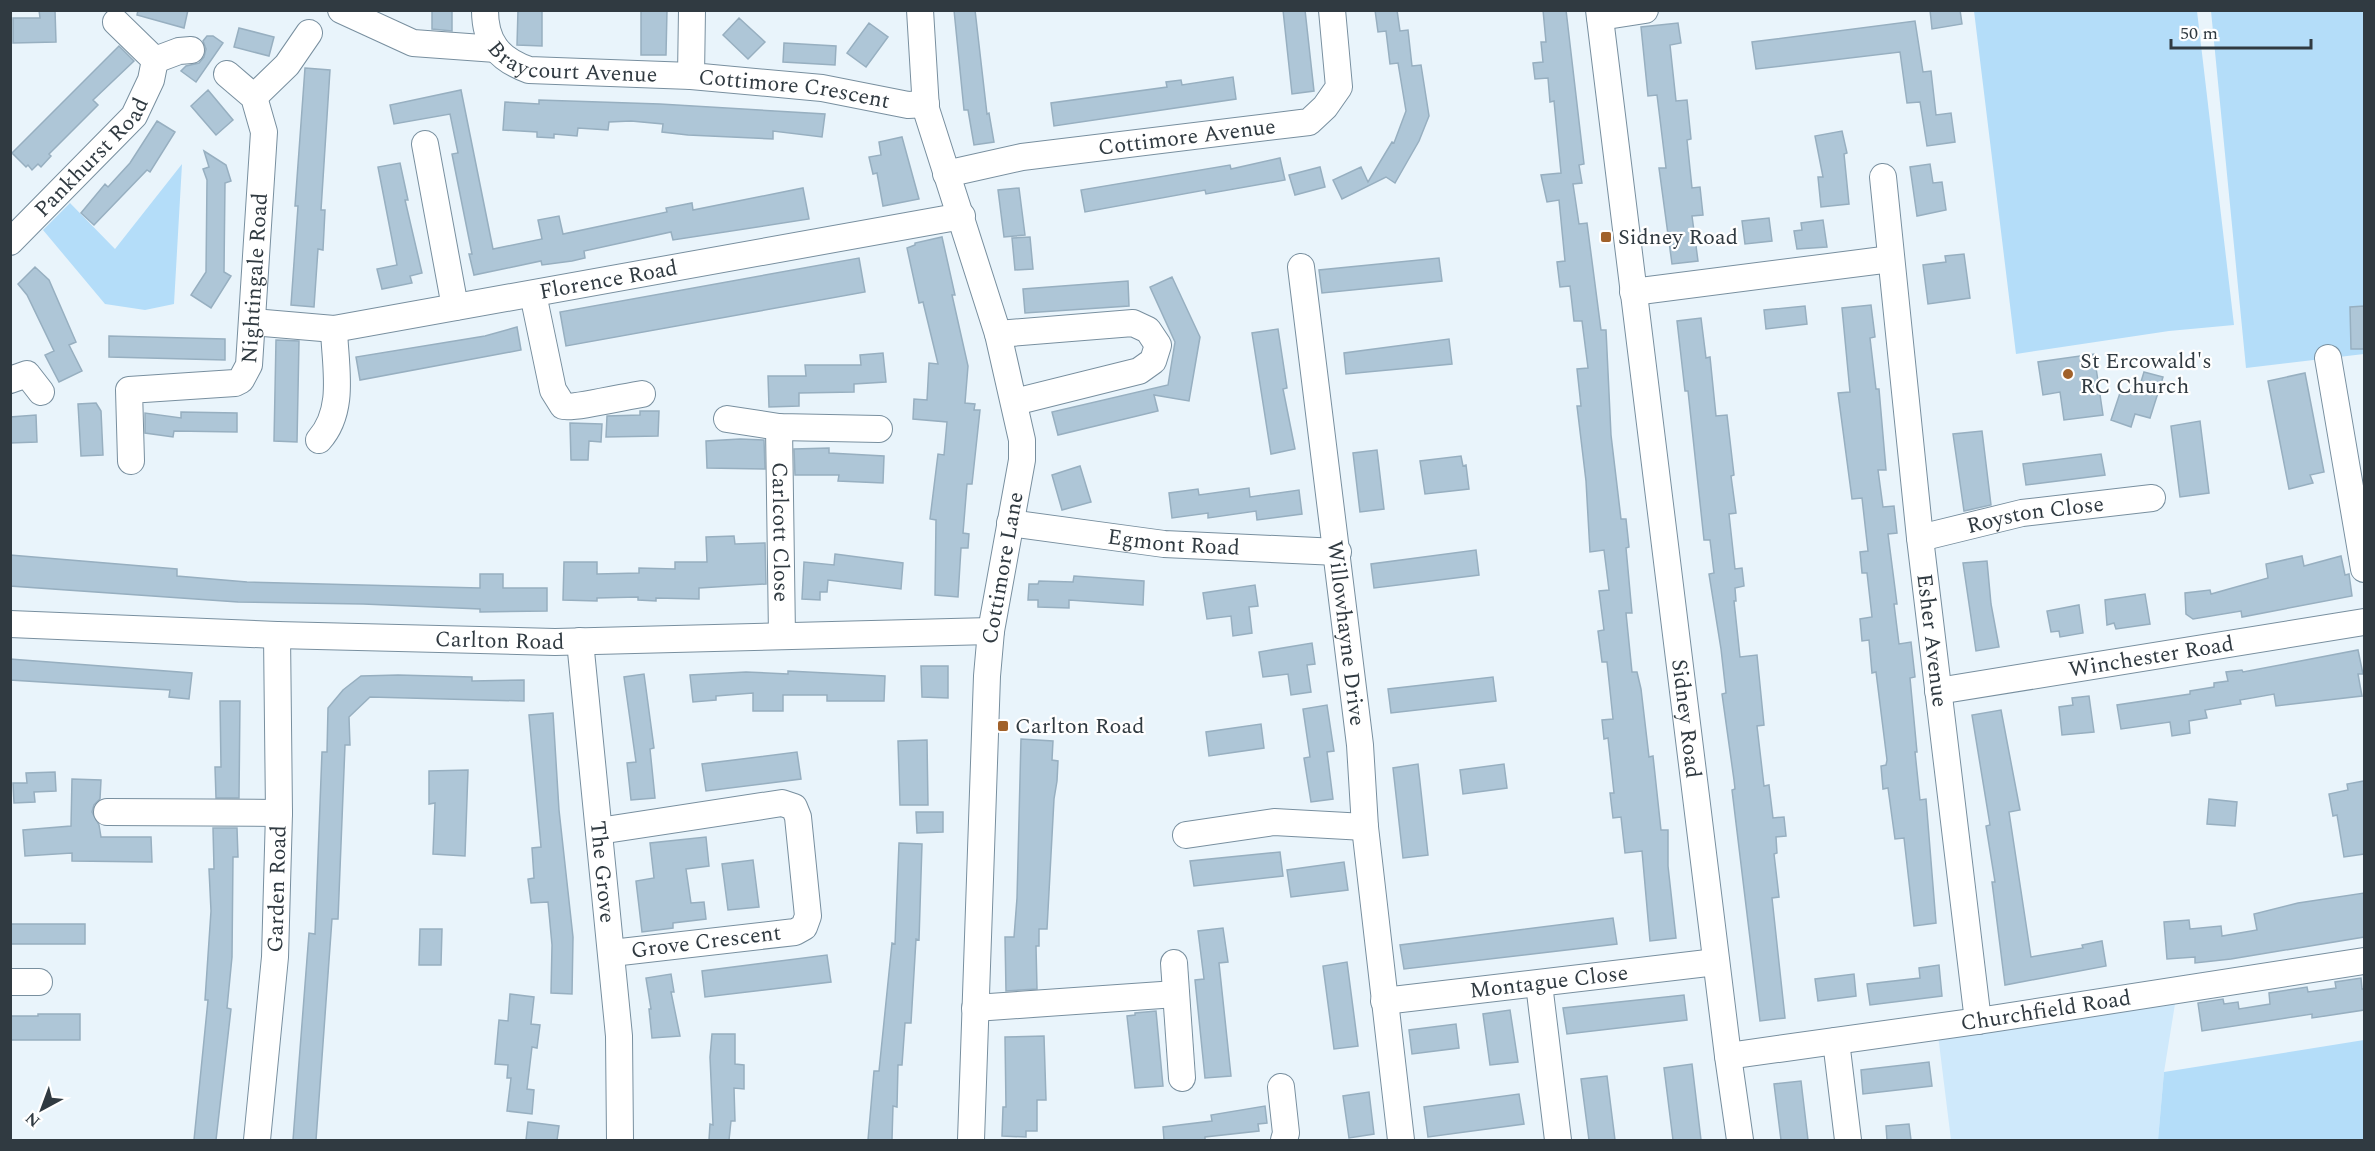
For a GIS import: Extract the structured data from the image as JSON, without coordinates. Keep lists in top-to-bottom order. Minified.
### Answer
{"streets":{"street":["Braycourt Avenue","Cottimore Crescent","Cottimore Avenue","Pankhurst Road","Nightingale Road","Florence Road","Royston Close","Carlcott Close","Egmont Road","Cottimore Lane","Willowhayne Drive","Carlton Road","Esher Avenue","Winchester Road","Sidney Road","The Grove","Garden Road","Grove Crescent","Montague Close","Churchfield Road"]},"crossings":[["Braycourt Avenue","Cottimore Crescent"],["Cottimore Crescent","Cottimore Lane"],["Cottimore Avenue","Cottimore Lane"],["Nightingale Road","Florence Road"],["Florence Road","Cottimore Lane"],["Royston Close","Esher Avenue"],["Carlcott Close","Carlton Road"],["Egmont Road","Cottimore Lane"],["Egmont Road","Willowhayne Drive"],["Cottimore Lane","Carlton Road"],["Willowhayne Drive","Montague Close"],["Carlton Road","The Grove"],["Carlton Road","Garden Road"],["Esher Avenue","Winchester Road"],["Esher Avenue","Churchfield Road"],["Sidney Road","Montague Close"],["Sidney Road","Churchfield Road"],["The Grove","Grove Crescent"]],"places":{"transit":["Sidney Road","Carlton Road"],"other":["St Ercowald's RC Church"]},"scale_bar":"50 m","north":"bottom left"}
